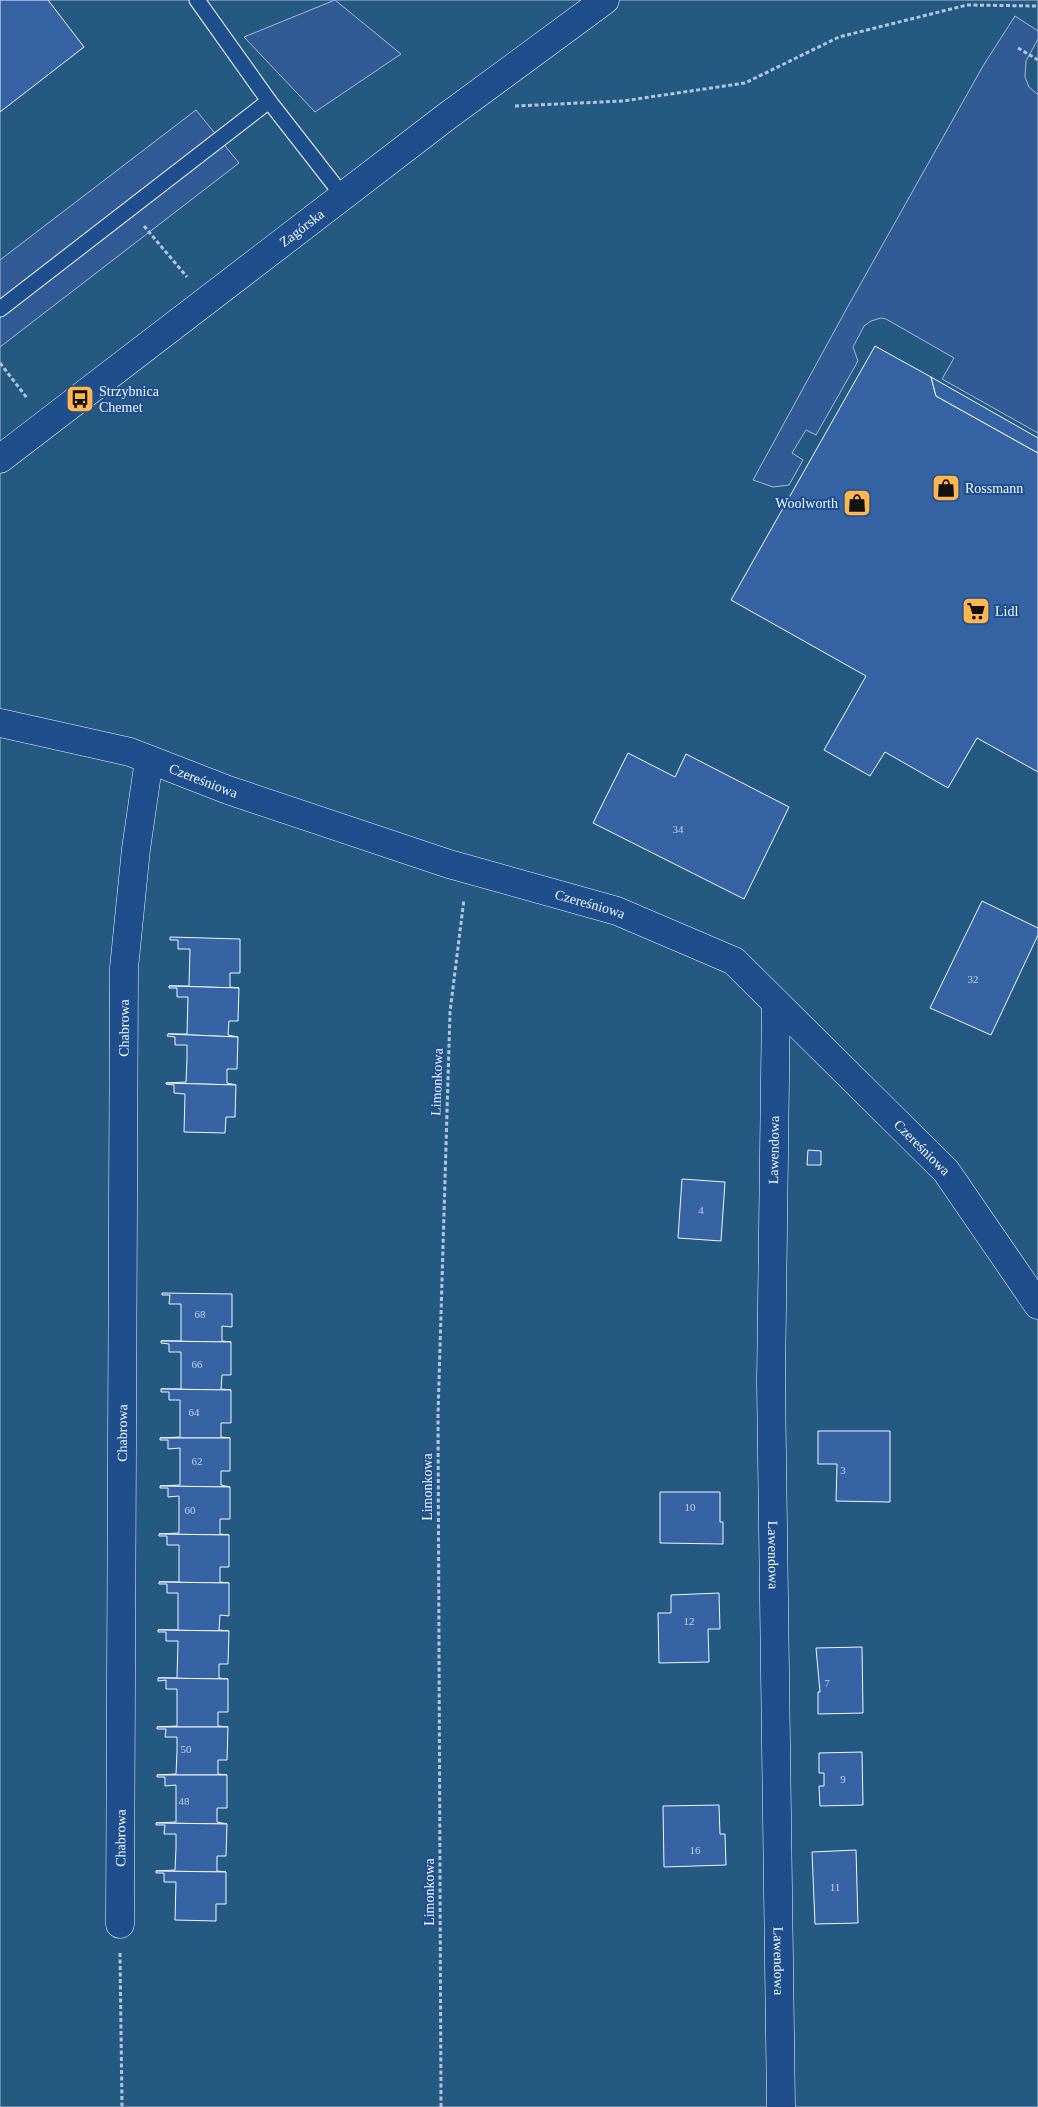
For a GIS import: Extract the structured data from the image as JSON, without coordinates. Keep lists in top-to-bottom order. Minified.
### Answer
{"streets":{"main road":["Zagórska","Czereśniowa","Chabrowa","Lawendowa"],"path":["Limonkowa"]},"crossings":[["Czereśniowa","Chabrowa"],["Czereśniowa","Limonkowa"],["Czereśniowa","Lawendowa"]],"places":{"bus stop":["Strzybnica Chemet"],"shop":["Rossmann","Woolworth"],"supermarket":["Lidl"]},"house_numbers":["34","32","4","68","66","64","62","3","10","60","12","7","50","9","48","16","11"]}
